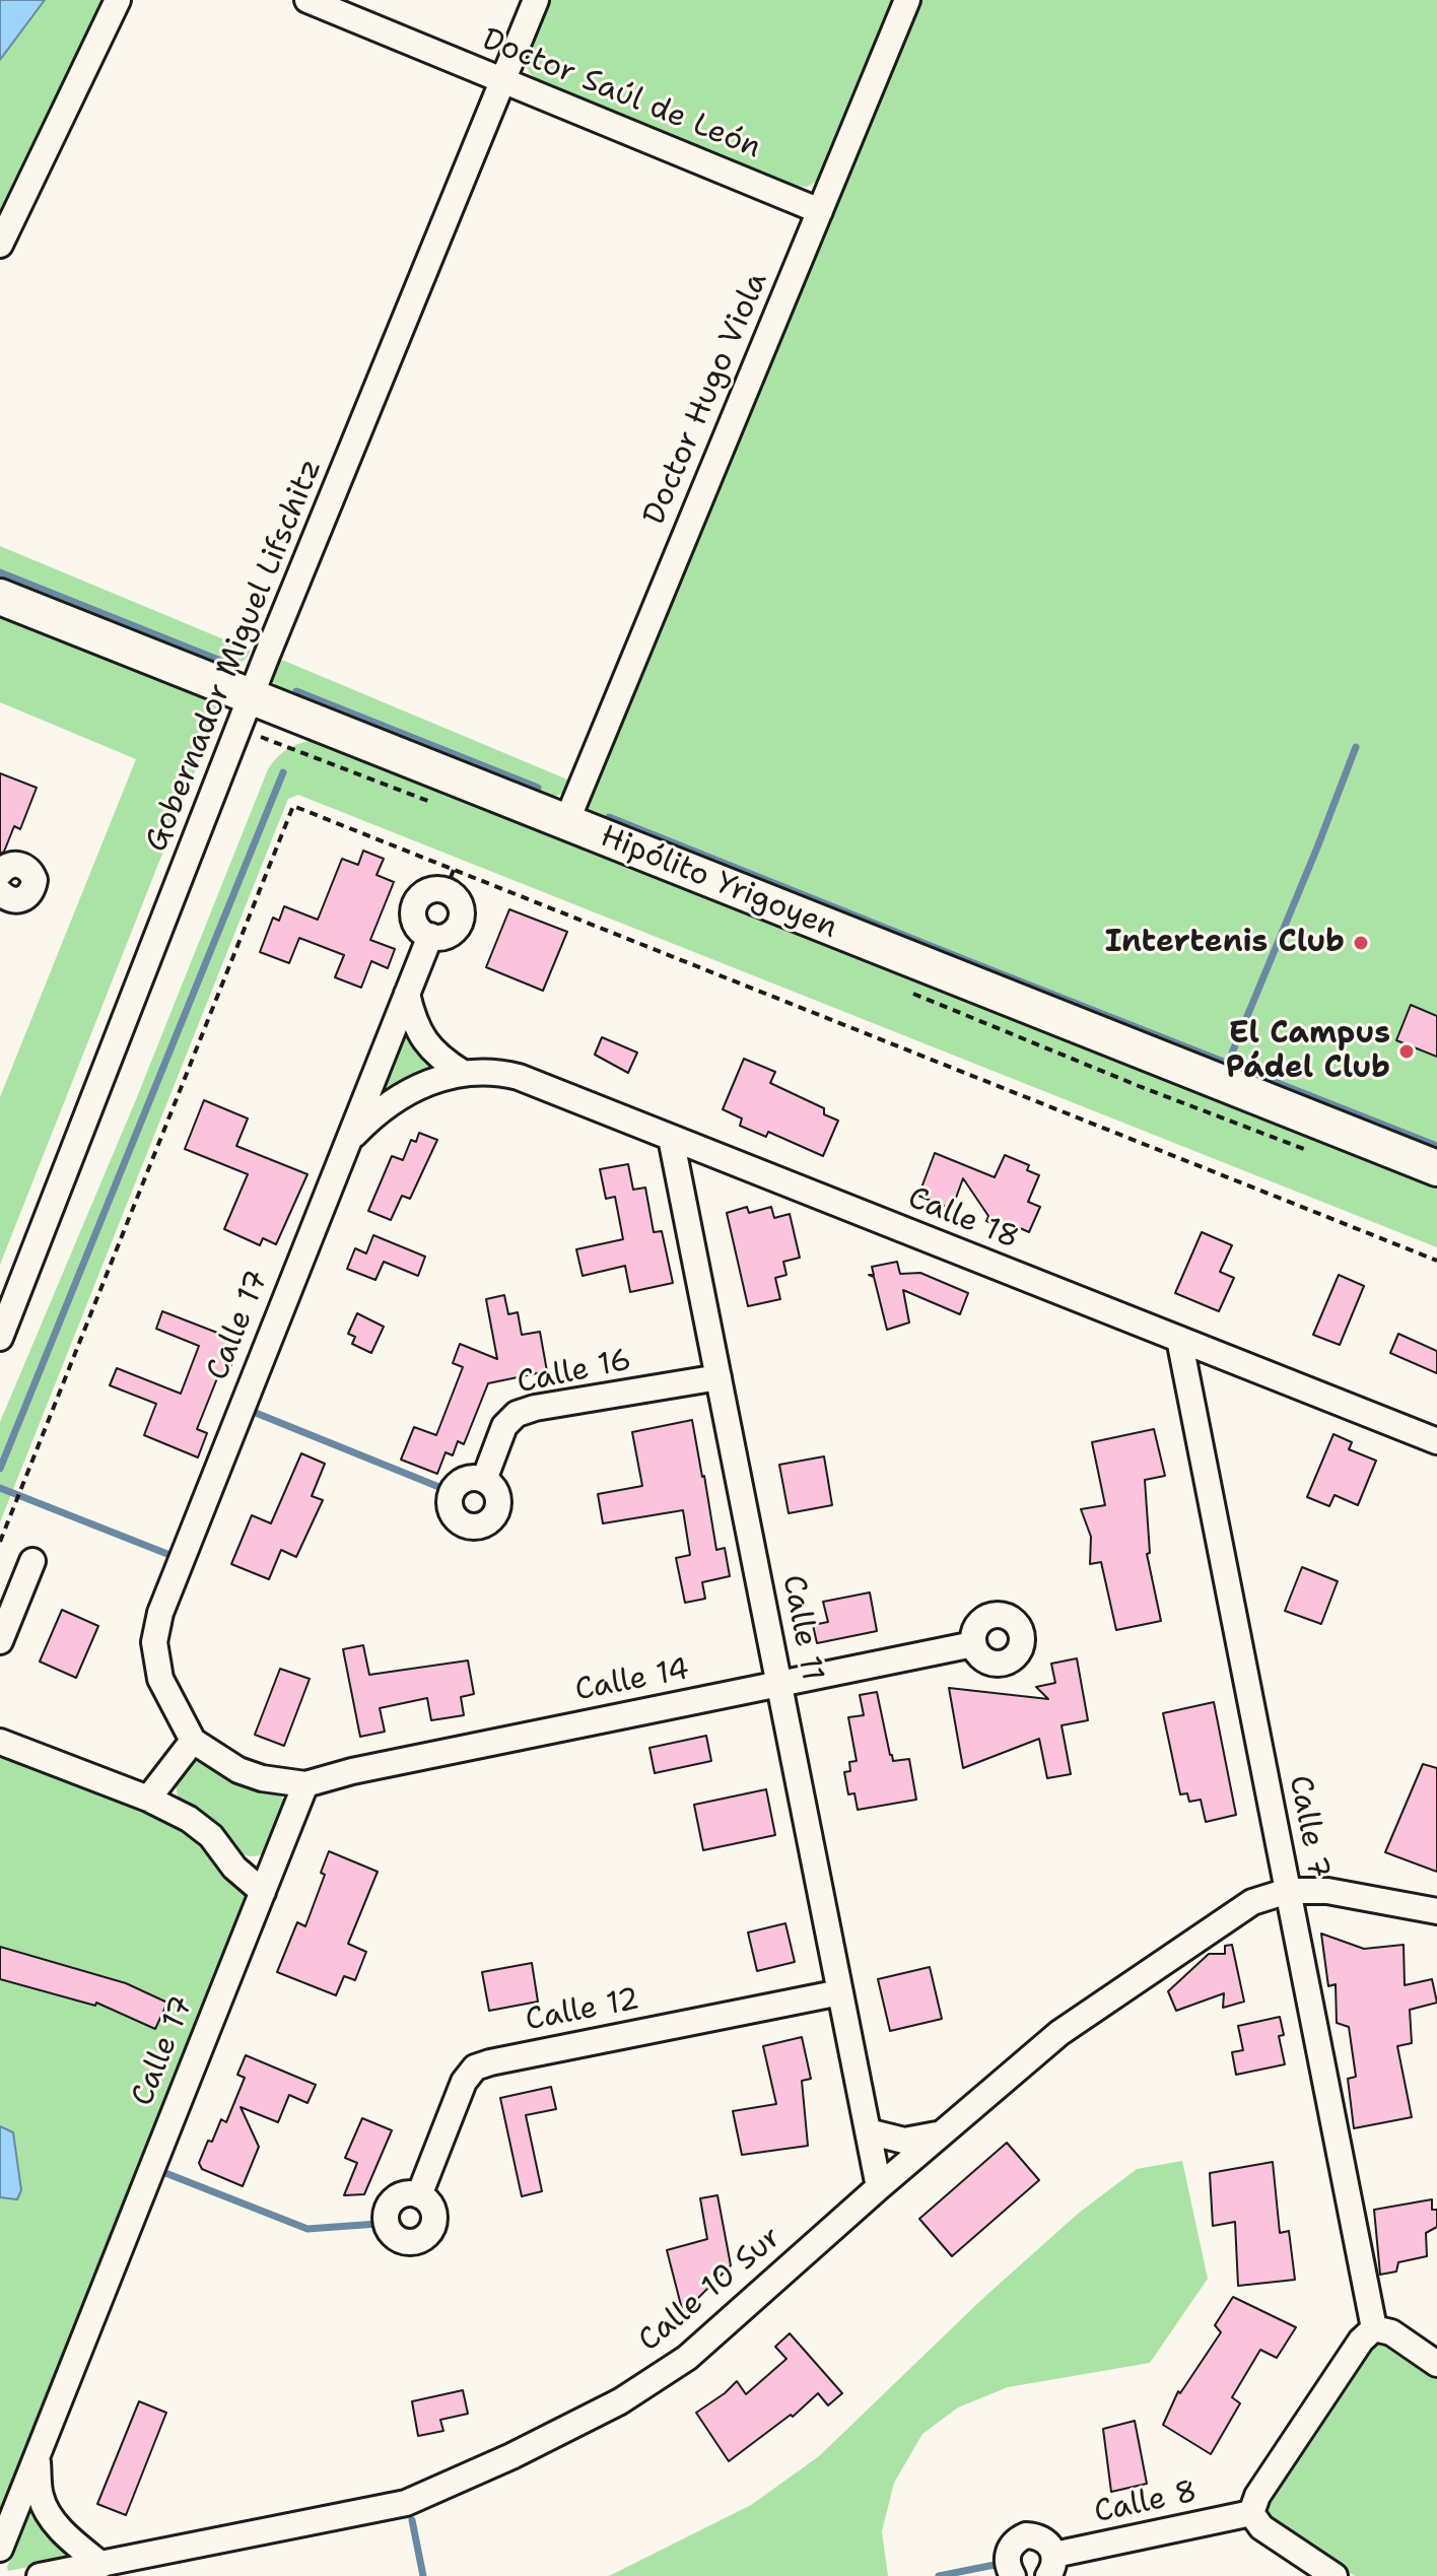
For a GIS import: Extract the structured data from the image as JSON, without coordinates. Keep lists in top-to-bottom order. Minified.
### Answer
{"streets":{"main road":["Hipólito Yrigoyen"],"street":["Doctor Saúl de León","Doctor Hugo Viola","Gobernador Miguel Lifschitz","Calle 18","Calle 17","Calle 16","Calle 11","Calle 14","Calle 7","Calle 12","Calle 10 Sur","Calle 8"]},"crossings":[["Doctor Saúl de León","Doctor Hugo Viola"],["Doctor Saúl de León","Gobernador Miguel Lifschitz"],["Doctor Hugo Viola","Hipólito Yrigoyen"],["Gobernador Miguel Lifschitz","Hipólito Yrigoyen"],["Calle 18","Calle 17"],["Calle 18","Calle 11"],["Calle 18","Calle 7"],["Calle 17","Calle 14"],["Calle 17","Calle 10 Sur"],["Calle 16","Calle 11"],["Calle 11","Calle 14"],["Calle 11","Calle 12"],["Calle 11","Calle 10 Sur"],["Calle 7","Calle 10 Sur"]],"places":["Intertenis Club","El Campus Pádel Club"]}
